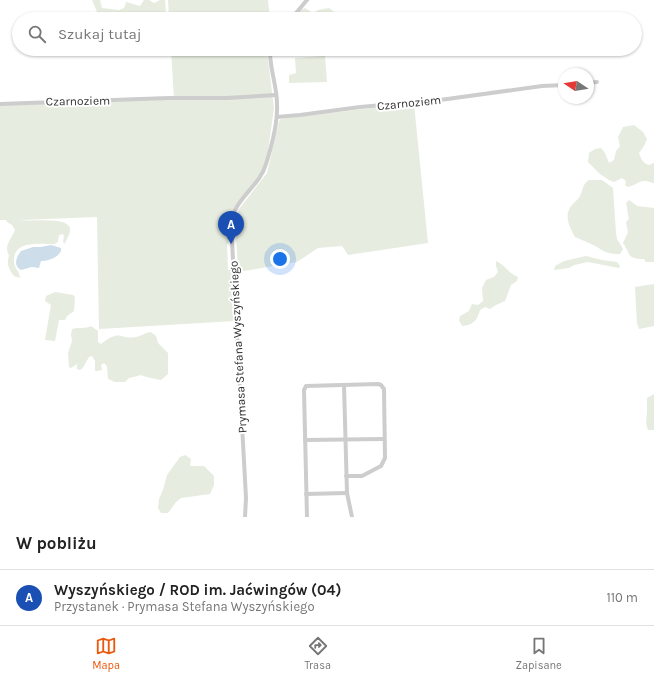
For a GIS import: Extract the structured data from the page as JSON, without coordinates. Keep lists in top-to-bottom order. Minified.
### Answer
{"streets":{"street":["Czarnoziem","Prymasa Stefana Wyszyńskiego"]},"crossings":[["Czarnoziem","Prymasa Stefana Wyszyńskiego"]],"north":"left","page":{"search":"Szukaj tutaj","pins":"A","heading":"W pobliżu","list":[{"mark":"A","name":"Wyszyńskiego / ROD im. Jaćwingów (04)","note":"Przystanek · Prymasa Stefana Wyszyńskiego","value":"110 m"}],"nav":["Mapa","Trasa","Zapisane"]}}
